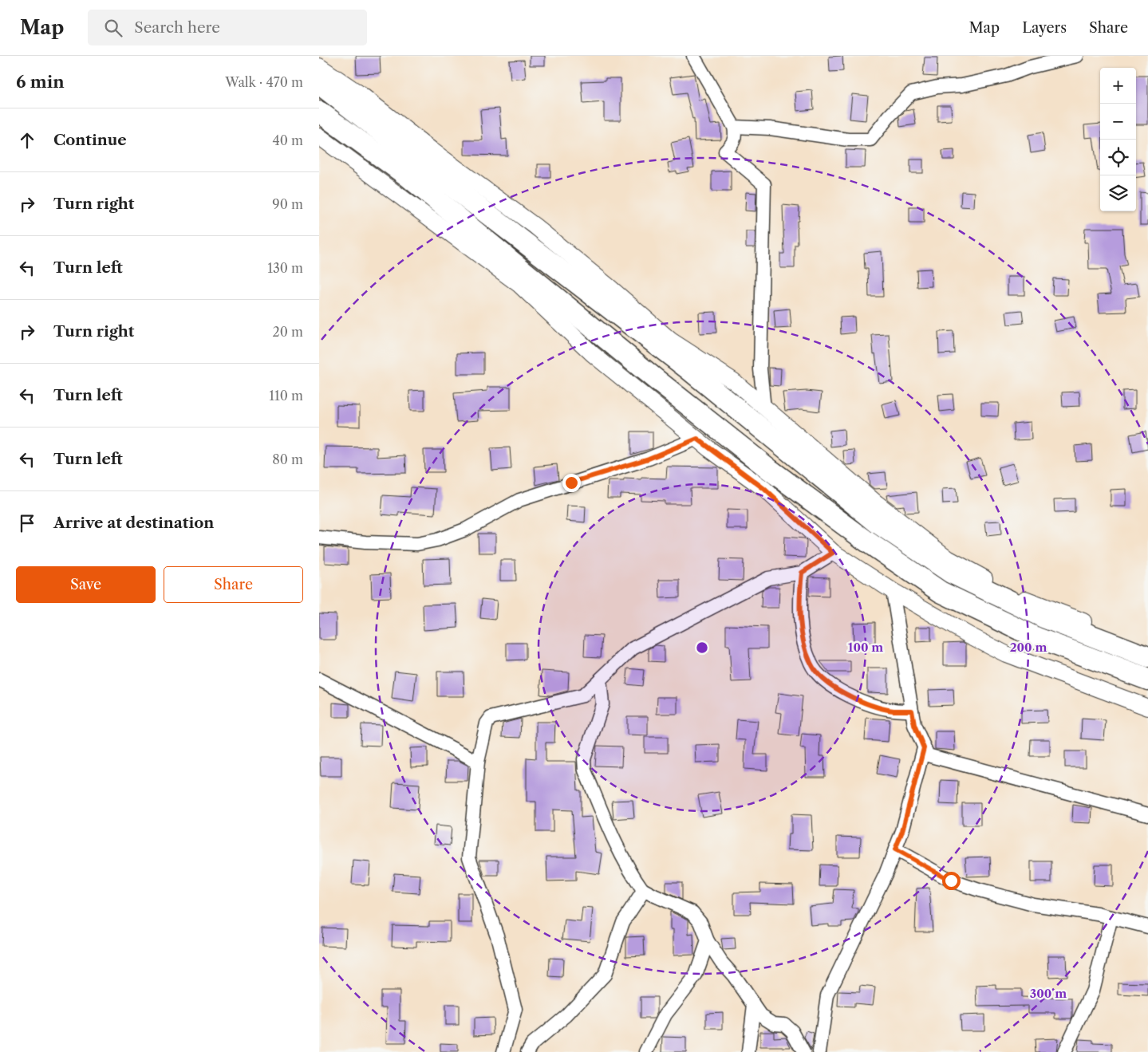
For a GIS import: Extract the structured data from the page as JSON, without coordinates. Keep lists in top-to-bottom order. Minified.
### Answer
{"page":{"header":"Map","search":"Search here","nav":["Map","Layers","Share"],"heading":["6 min","Walk · 470 m"],"map_buttons":["+","−"],"list":[["Continue","40 m"],["Turn right","90 m"],["Turn left","130 m"],["Turn right","20 m"],["Turn left","110 m"],["Turn left","80 m"],"Arrive at destination"],"buttons":["Save","Share"]},"rings":["100 m","200 m","300 m"]}
